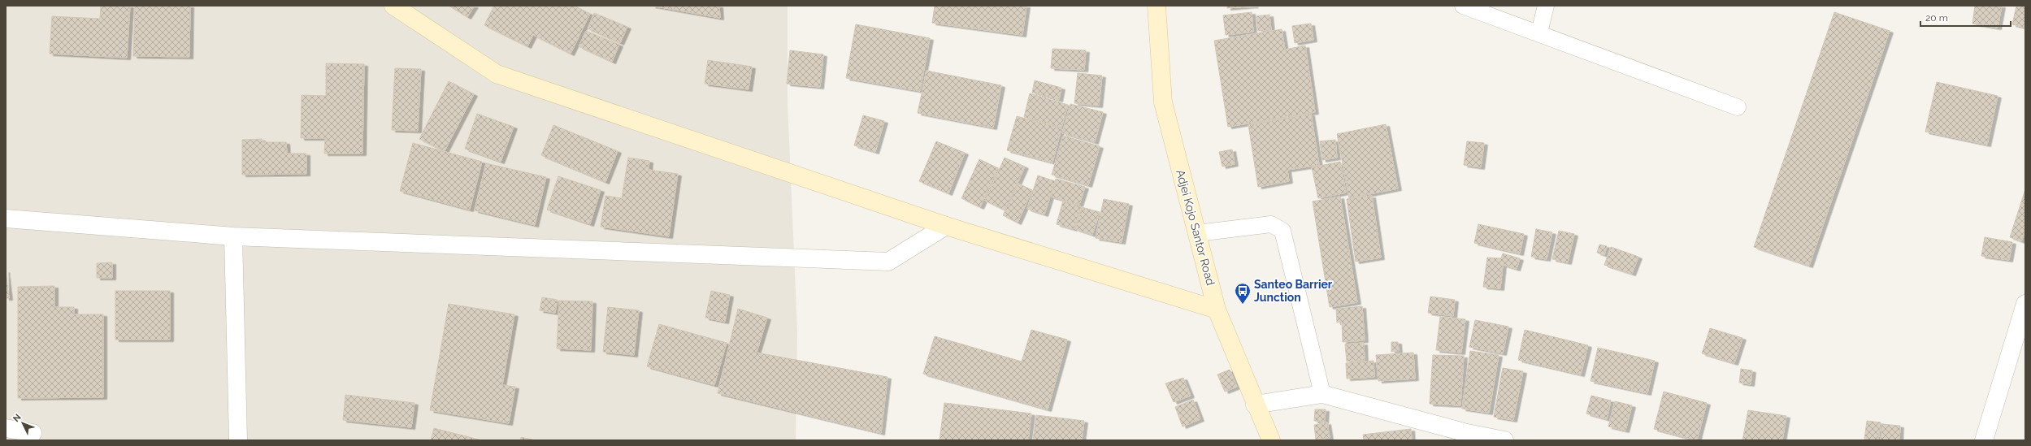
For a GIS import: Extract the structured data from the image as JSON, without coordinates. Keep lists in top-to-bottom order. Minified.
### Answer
{"streets":{"street":["Adjei Kojo Santor Road"]},"places":{"bus stop":["Santeo Barrier Junction"]},"scale_bar":"20 m","north":"top left"}
